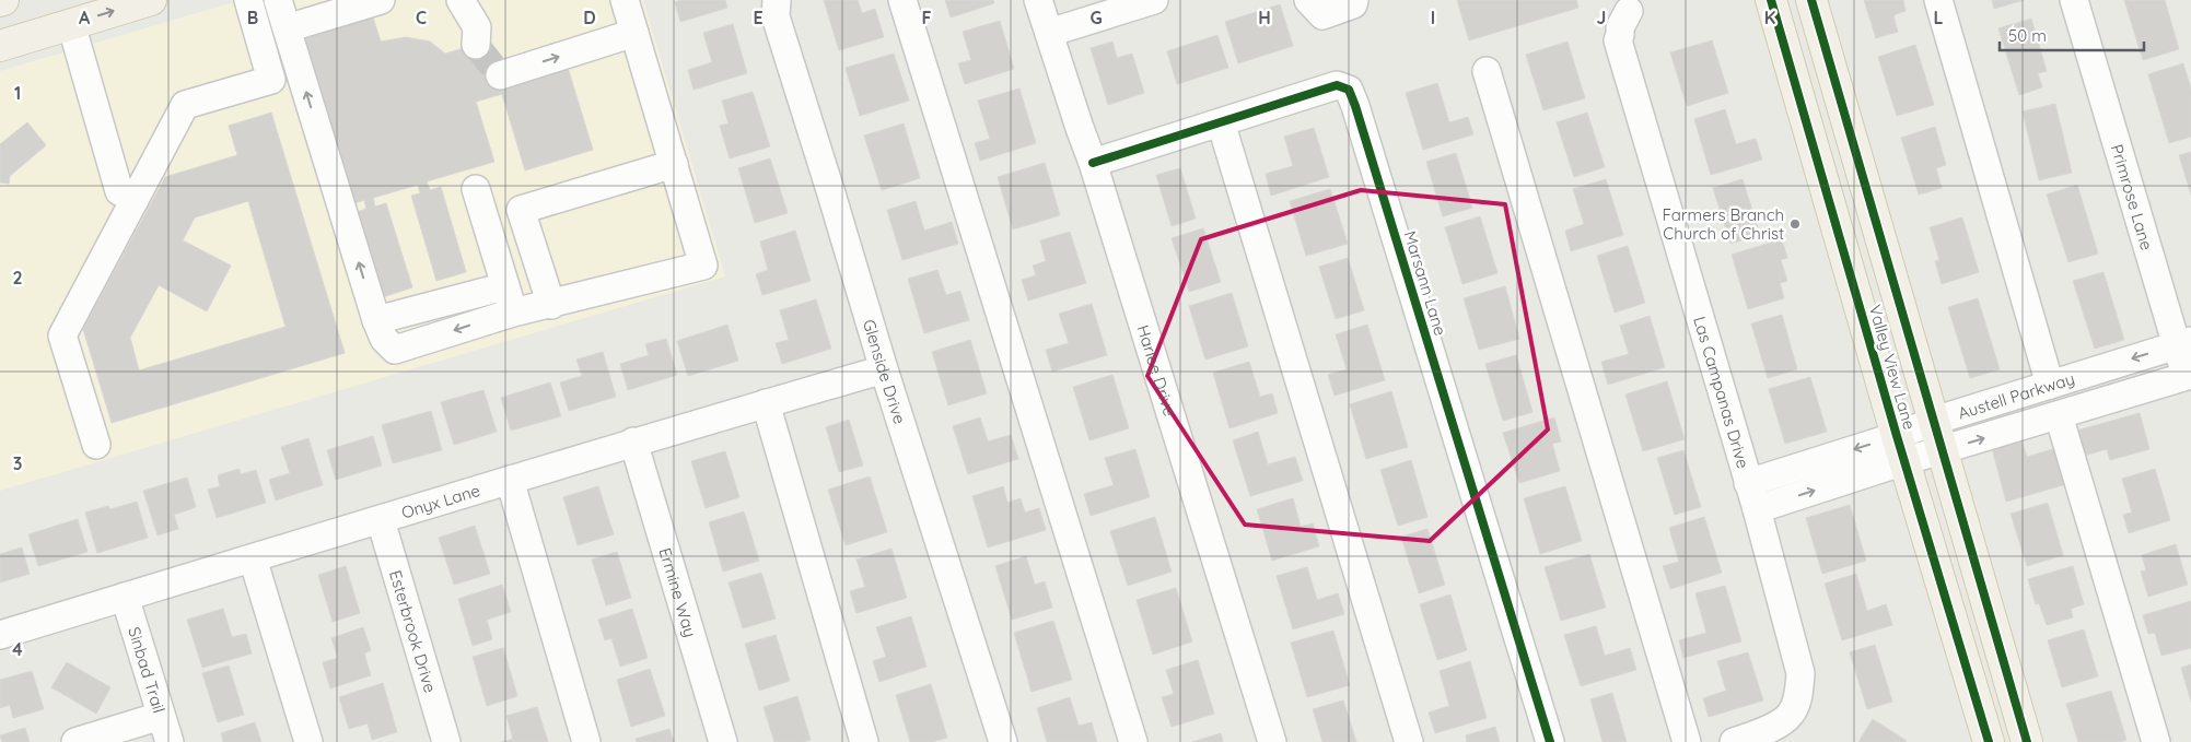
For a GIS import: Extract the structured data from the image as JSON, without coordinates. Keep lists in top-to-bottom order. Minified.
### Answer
{"streets":{"main road":["Valley View Lane"],"street":["Primrose Lane","Marsann Lane","Harlee Drive","Glenside Drive","Las Campanas Drive","Austell Parkway","Onyx Lane","Ermine Way","Esterbrook Drive","Sinbad Trail"]},"crossings":[["Primrose Lane","Austell Parkway"],["Marsann Lane","Harlee Drive"],["Valley View Lane","Austell Parkway"],["Glenside Drive","Onyx Lane"],["Las Campanas Drive","Austell Parkway"],["Onyx Lane","Ermine Way"],["Onyx Lane","Esterbrook Drive"],["Onyx Lane","Sinbad Trail"]],"places":["Farmers Branch Church of Christ"],"scale_bar":"50 m","grid":{"columns":["A","B","C","D","E","F","G","H","I","J","K","L"],"rows":["1","2","3","4"]}}
